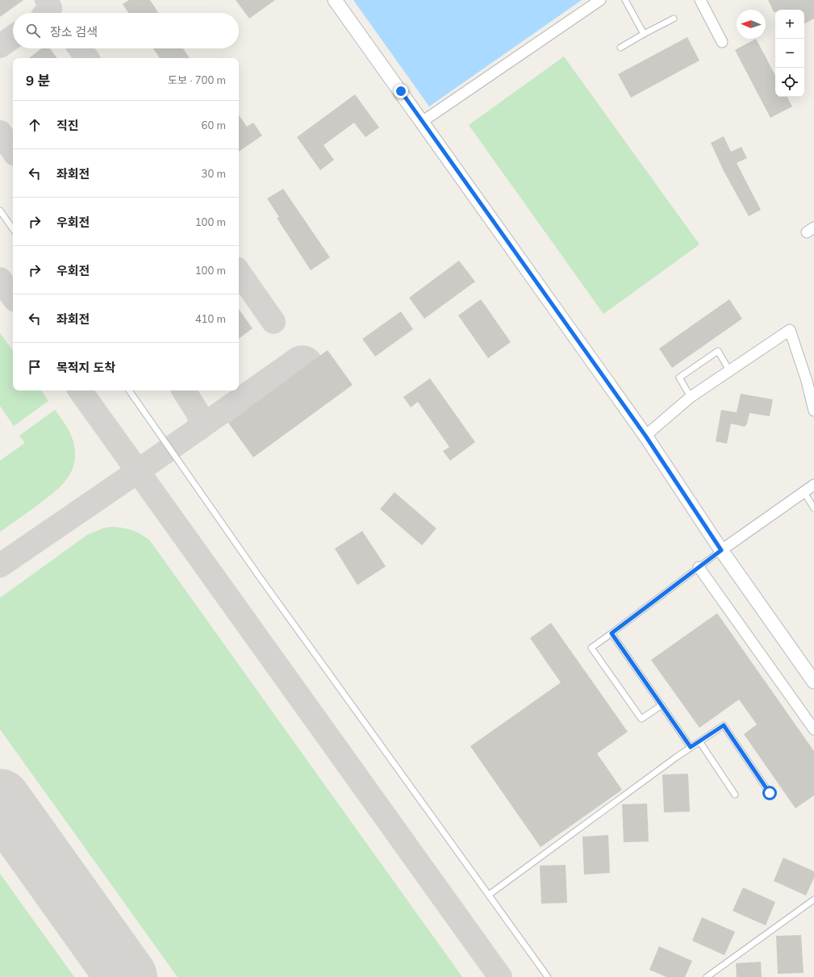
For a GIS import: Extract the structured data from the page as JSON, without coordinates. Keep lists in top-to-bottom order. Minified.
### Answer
{"north":"left","page":{"map_buttons":["+","−"],"search":"장소 검색","heading":["9 분","도보 · 700 m"],"list":[["직진","60 m"],["좌회전","30 m"],["우회전","100 m"],["우회전","100 m"],["좌회전","410 m"],"목적지 도착"]}}
